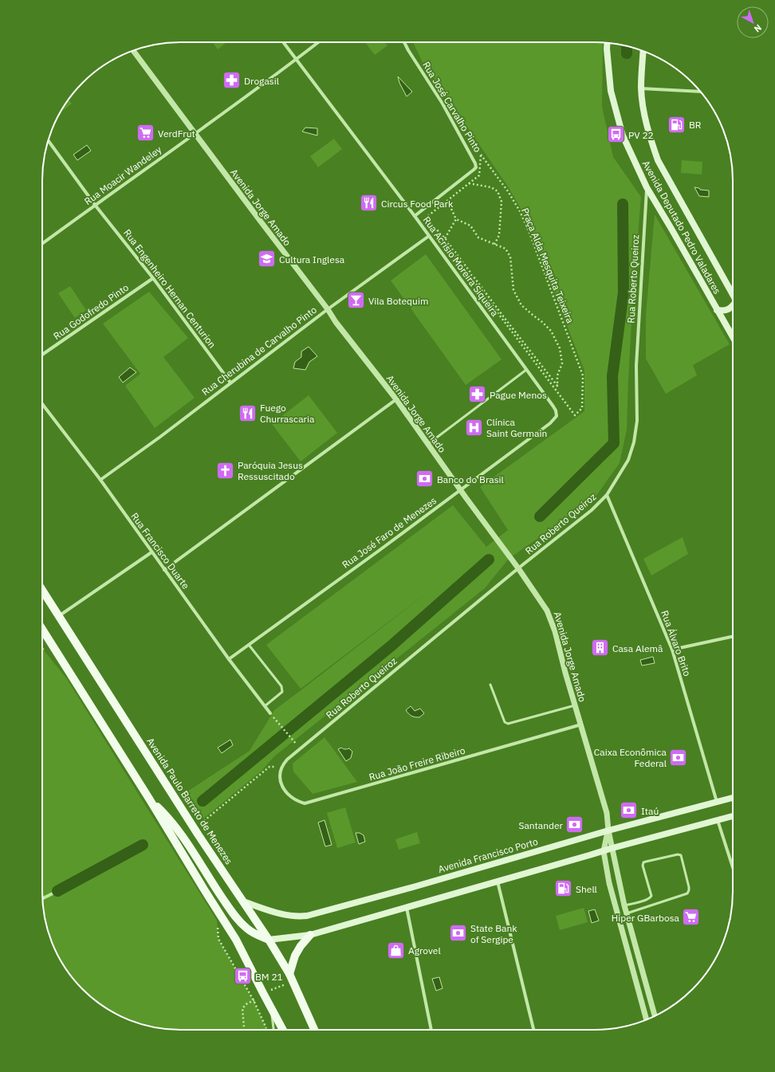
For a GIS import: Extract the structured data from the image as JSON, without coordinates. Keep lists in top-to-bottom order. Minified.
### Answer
{"streets":{"main road":["Avenida Deputado Pedro Valadares","Avenida Paulo Barreto de Menezes","Avenida Francisco Porto"],"street":["Rua José Carvalho Pinto","Rua Moacir Wandeley","Avenida Jorge Amado","Rua Acrísio Moreira Siqueira","Rua Roberto Queiroz","Rua Engenheiro Hernan Centurion","Rua Godofredo Pinto","Rua Cherubina de Carvalho Pinto","Rua José Faro de Menezes","Rua Francisco Duarte","Rua Álvaro Brito","Rua João Freire Ribeiro"],"path":["Praça Alda Mesquita Teixeira"]},"crossings":[["Rua José Carvalho Pinto","Rua Acrísio Moreira Siqueira"],["Rua Moacir Wandeley","Avenida Jorge Amado"],["Rua Moacir Wandeley","Rua Acrísio Moreira Siqueira"],["Rua Moacir Wandeley","Rua Engenheiro Hernan Centurion"],["Avenida Jorge Amado","Rua Roberto Queiroz"],["Avenida Jorge Amado","Rua Cherubina de Carvalho Pinto"],["Avenida Jorge Amado","Rua José Faro de Menezes"],["Avenida Jorge Amado","Rua João Freire Ribeiro"],["Avenida Jorge Amado","Avenida Francisco Porto"],["Avenida Deputado Pedro Valadares","Rua Roberto Queiroz"],["Rua Acrísio Moreira Siqueira","Rua Cherubina de Carvalho Pinto"],["Rua Acrísio Moreira Siqueira","Rua José Faro de Menezes"],["Rua Roberto Queiroz","Rua Álvaro Brito"],["Rua Roberto Queiroz","Rua João Freire Ribeiro"],["Rua Engenheiro Hernan Centurion","Rua Godofredo Pinto"],["Rua Engenheiro Hernan Centurion","Rua Cherubina de Carvalho Pinto"],["Rua Cherubina de Carvalho Pinto","Rua Francisco Duarte"],["Rua José Faro de Menezes","Rua Francisco Duarte"],["Rua Álvaro Brito","Avenida Francisco Porto"],["Avenida Paulo Barreto de Menezes","Avenida Francisco Porto"]],"places":{"pharmacy":["Drogasil","Pague Menos"],"fuel station":["BR","Shell"],"supermarket":["VerdFrut","Hiper GBarbosa"],"bus stop":["PV 22","BM 21"],"restaurant":["Circus Food Park","Fuego Churrascaria"],"school or university":["Cultura Inglesa"],"bar":["Vila Botequim"],"hospital":["Clínica Saint Germain"],"church":["Paróquia Jesus Ressuscitado"],"bank":["Banco do Brasil","Caixa Econômica Federal","Itaú","Santander","State Bank of Sergipe"],"building":["Casa Alemâ"],"shop":["Agrovel"]},"north":"bottom right"}
